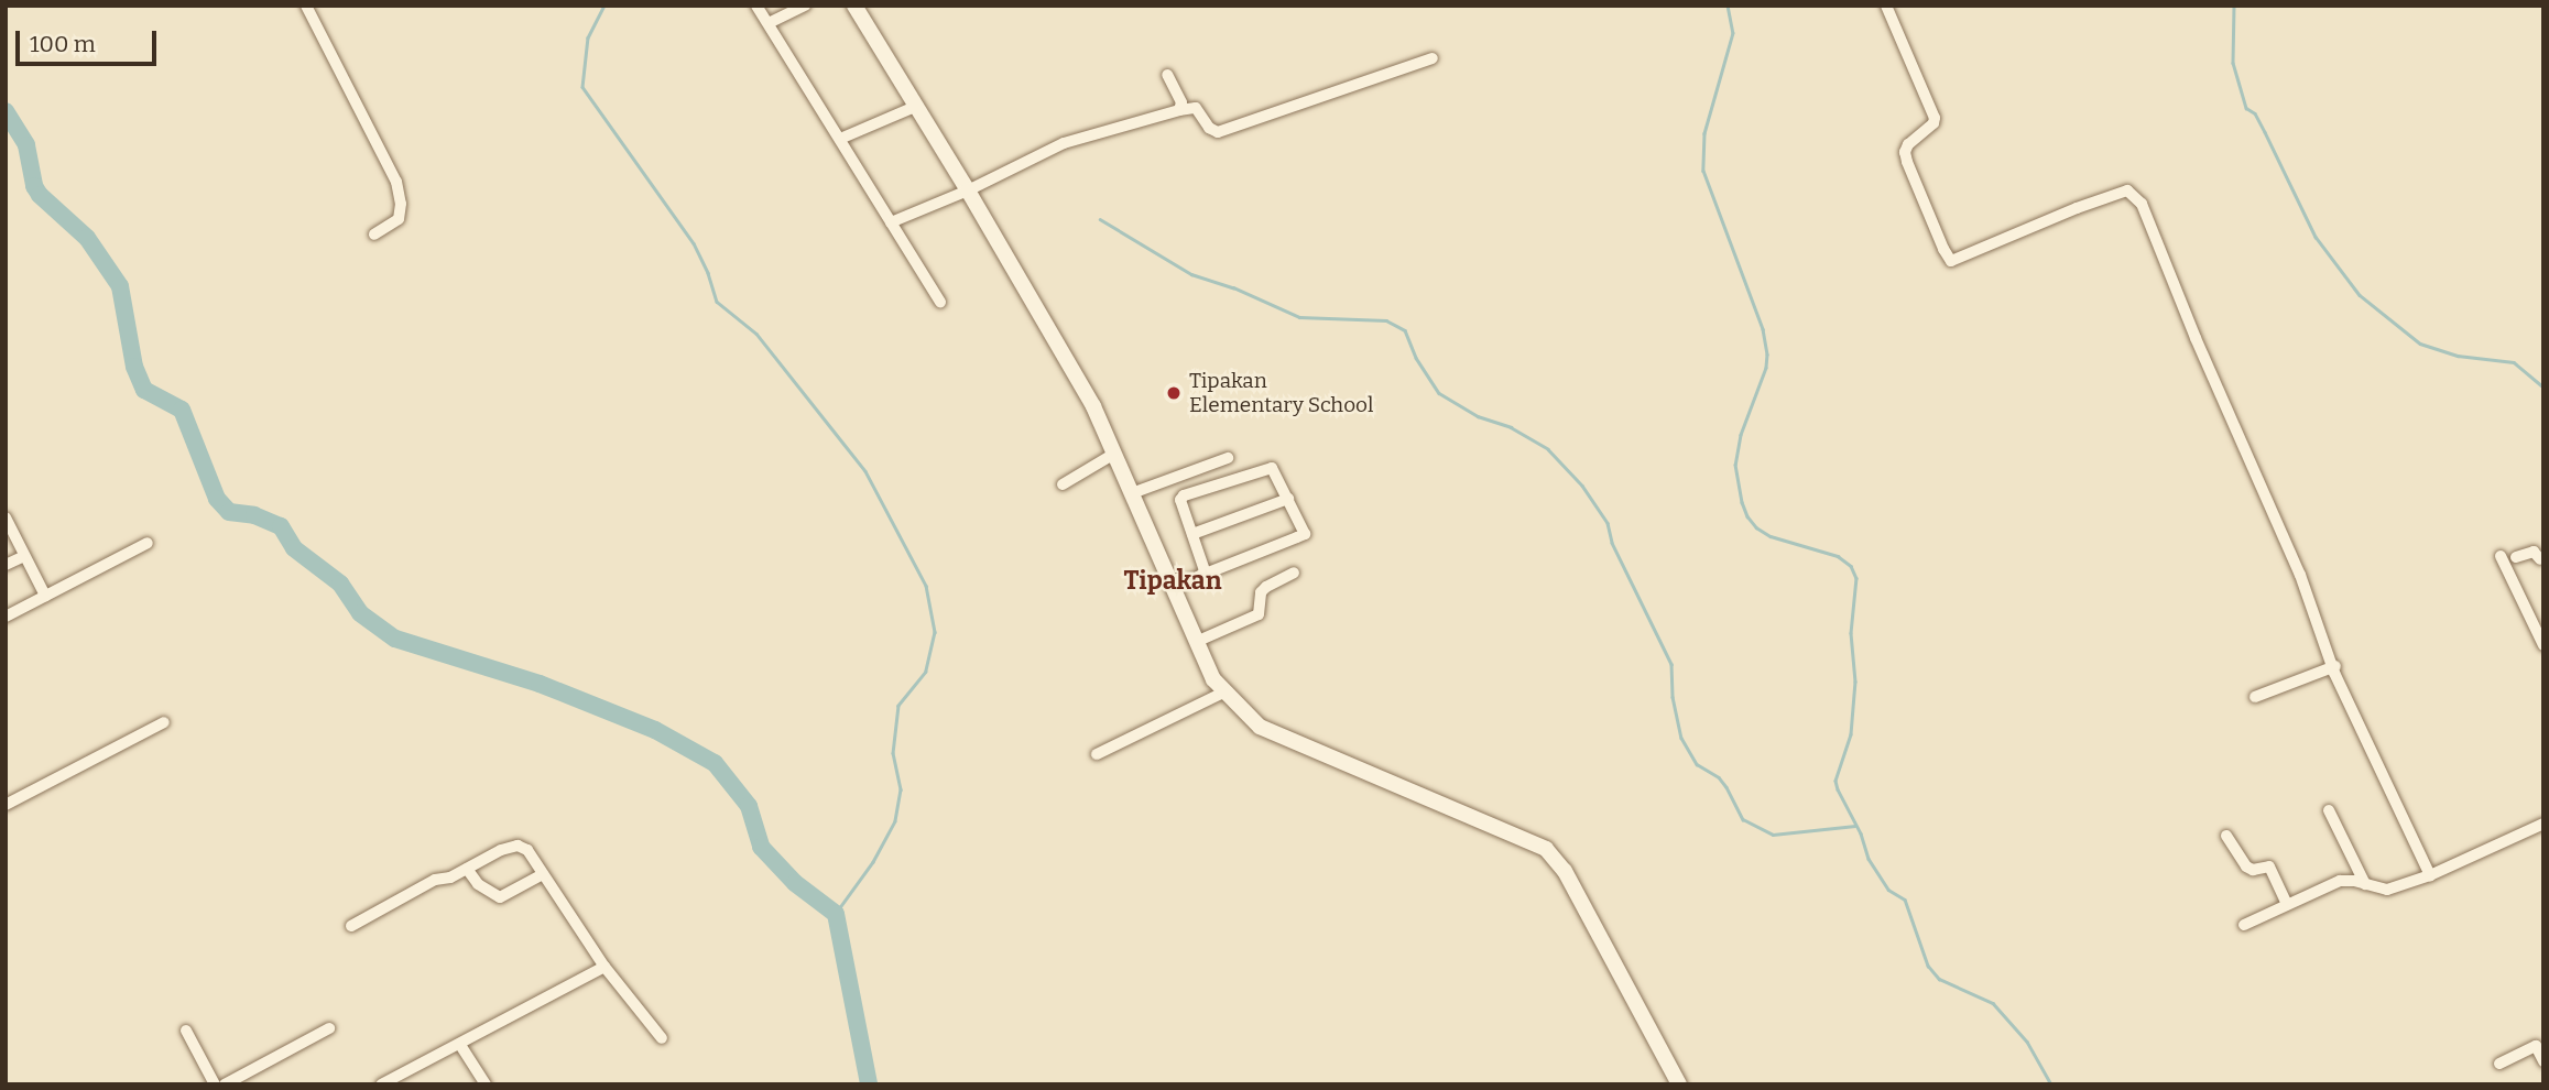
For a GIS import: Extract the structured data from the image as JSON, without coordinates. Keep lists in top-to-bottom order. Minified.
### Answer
{"districts":["Tipakan"],"places":["Tipakan Elementary School"],"scale_bar":"100 m"}
